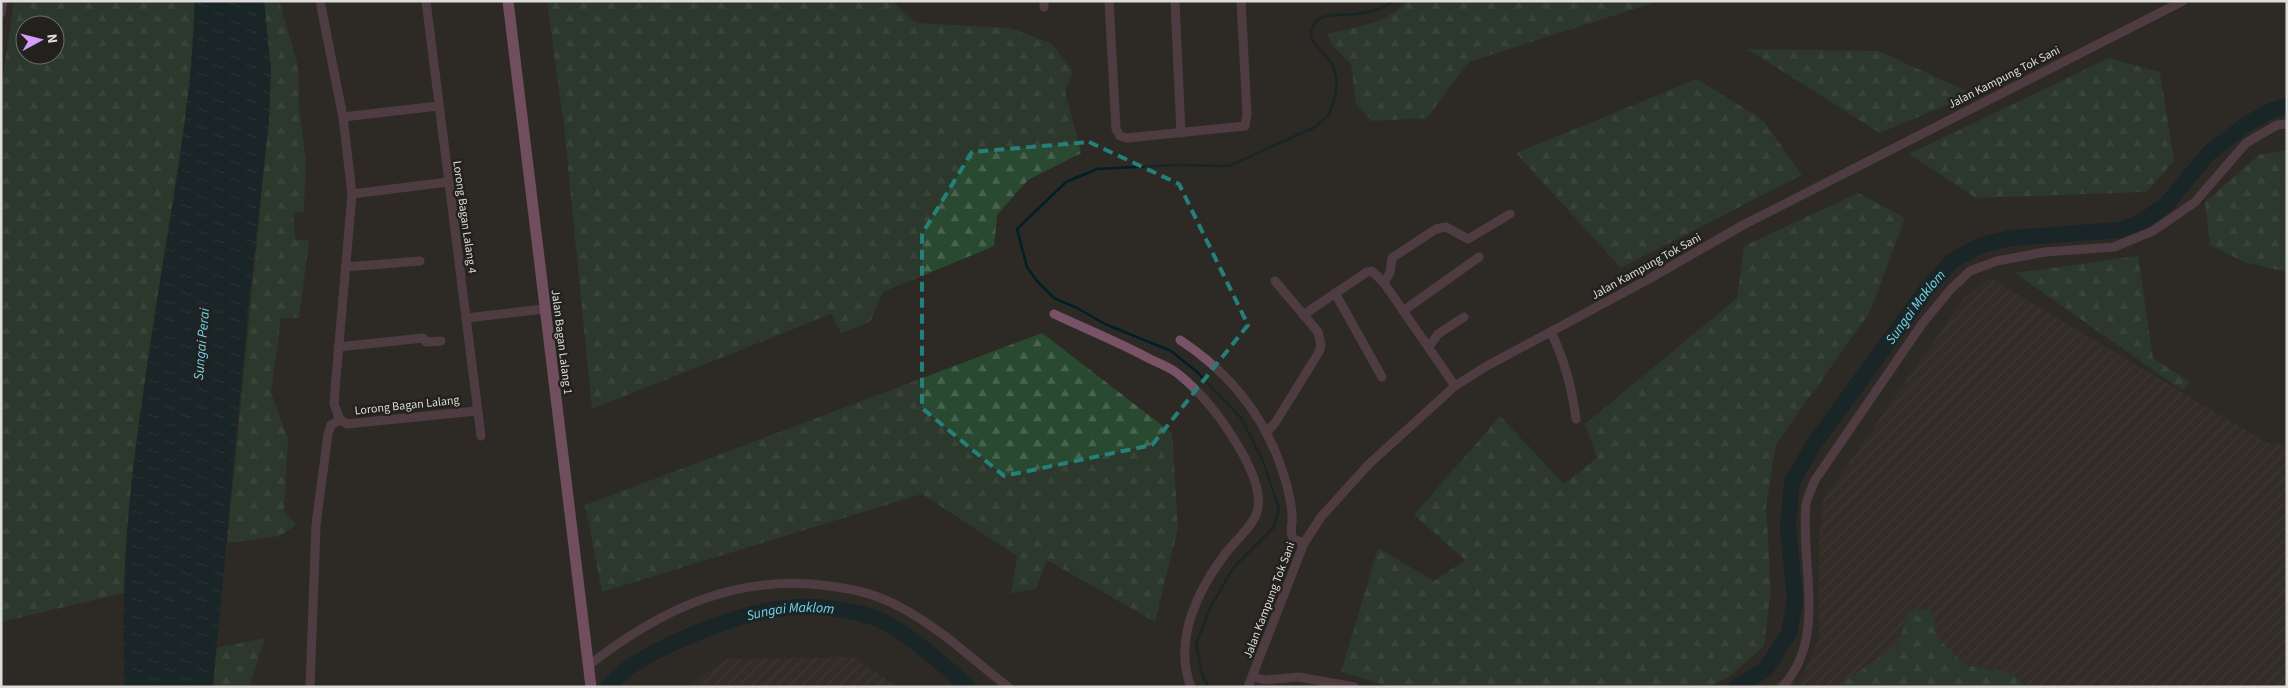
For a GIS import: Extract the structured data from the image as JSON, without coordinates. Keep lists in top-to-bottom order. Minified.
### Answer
{"streets":{"main road":["Jalan Bagan Lalang 1"],"street":["Jalan Kampung Tok Sani","Lorong Bagan Lalang 4","Lorong Bagan Lalang"]},"crossings":[["Lorong Bagan Lalang 4","Lorong Bagan Lalang"]],"water":["Sungai Maklom","Sungai Perai"],"north":"right"}
